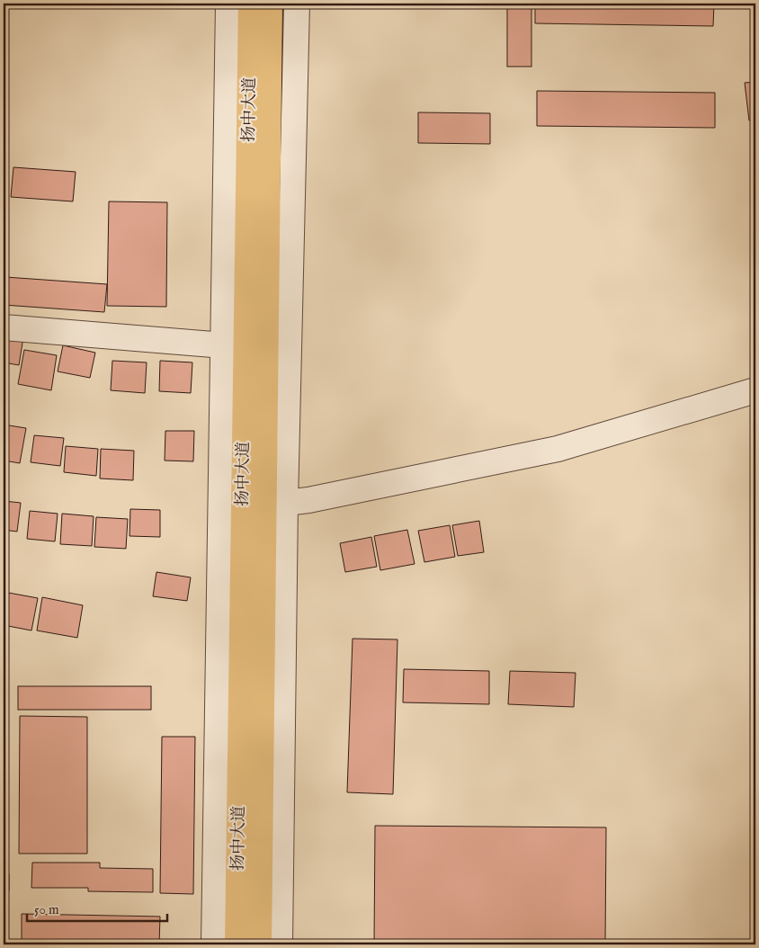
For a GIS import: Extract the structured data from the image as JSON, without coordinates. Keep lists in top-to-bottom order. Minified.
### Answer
{"streets":{"main road":["扬中大道"]},"scale_bar":"50 m"}
